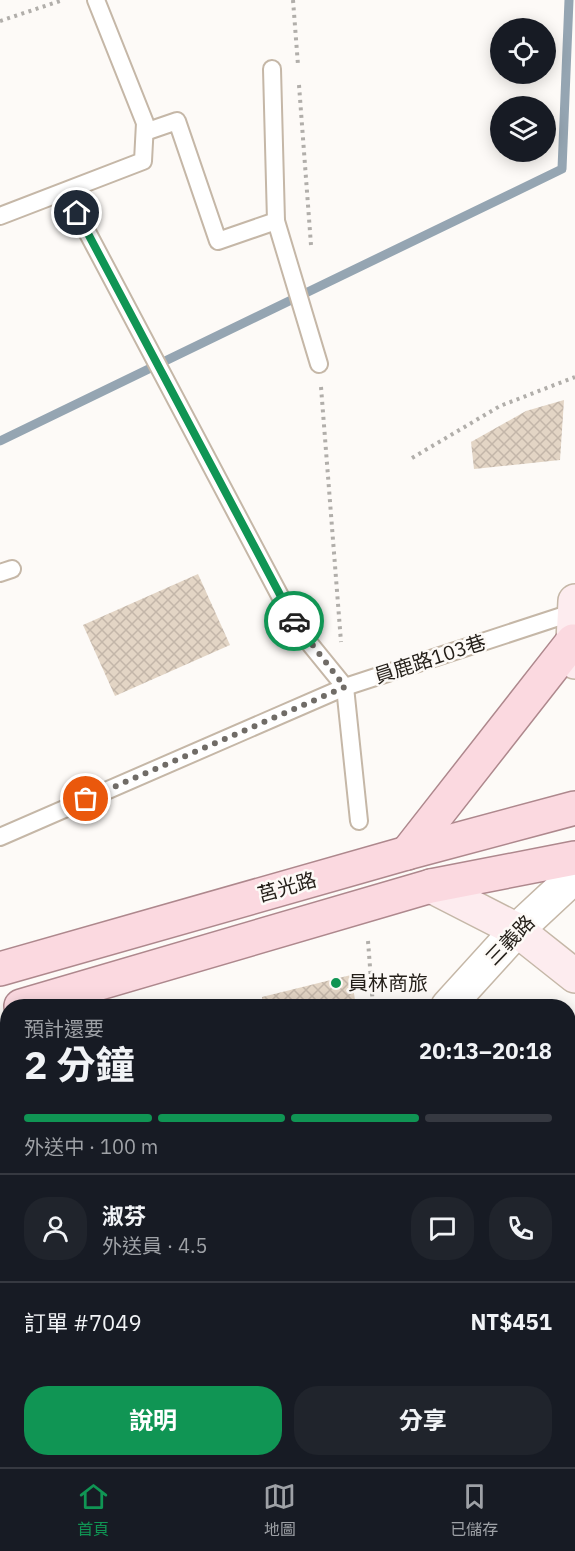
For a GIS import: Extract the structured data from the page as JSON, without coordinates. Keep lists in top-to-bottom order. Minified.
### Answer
{"streets":{"main road":["莒光路"],"street":["三義路"],"lane":["員鹿路103巷"]},"places":["員林商旅"],"page":{"heading":["2 分鐘","預計還要","20:13–20:18"],"panel":["淑芬","外送員 · 4.5","訂單 #7049","NT$451"],"bar":"外送中 · 100 m","buttons":["說明","分享"],"tabs":["首頁","地圖","已儲存"]}}
